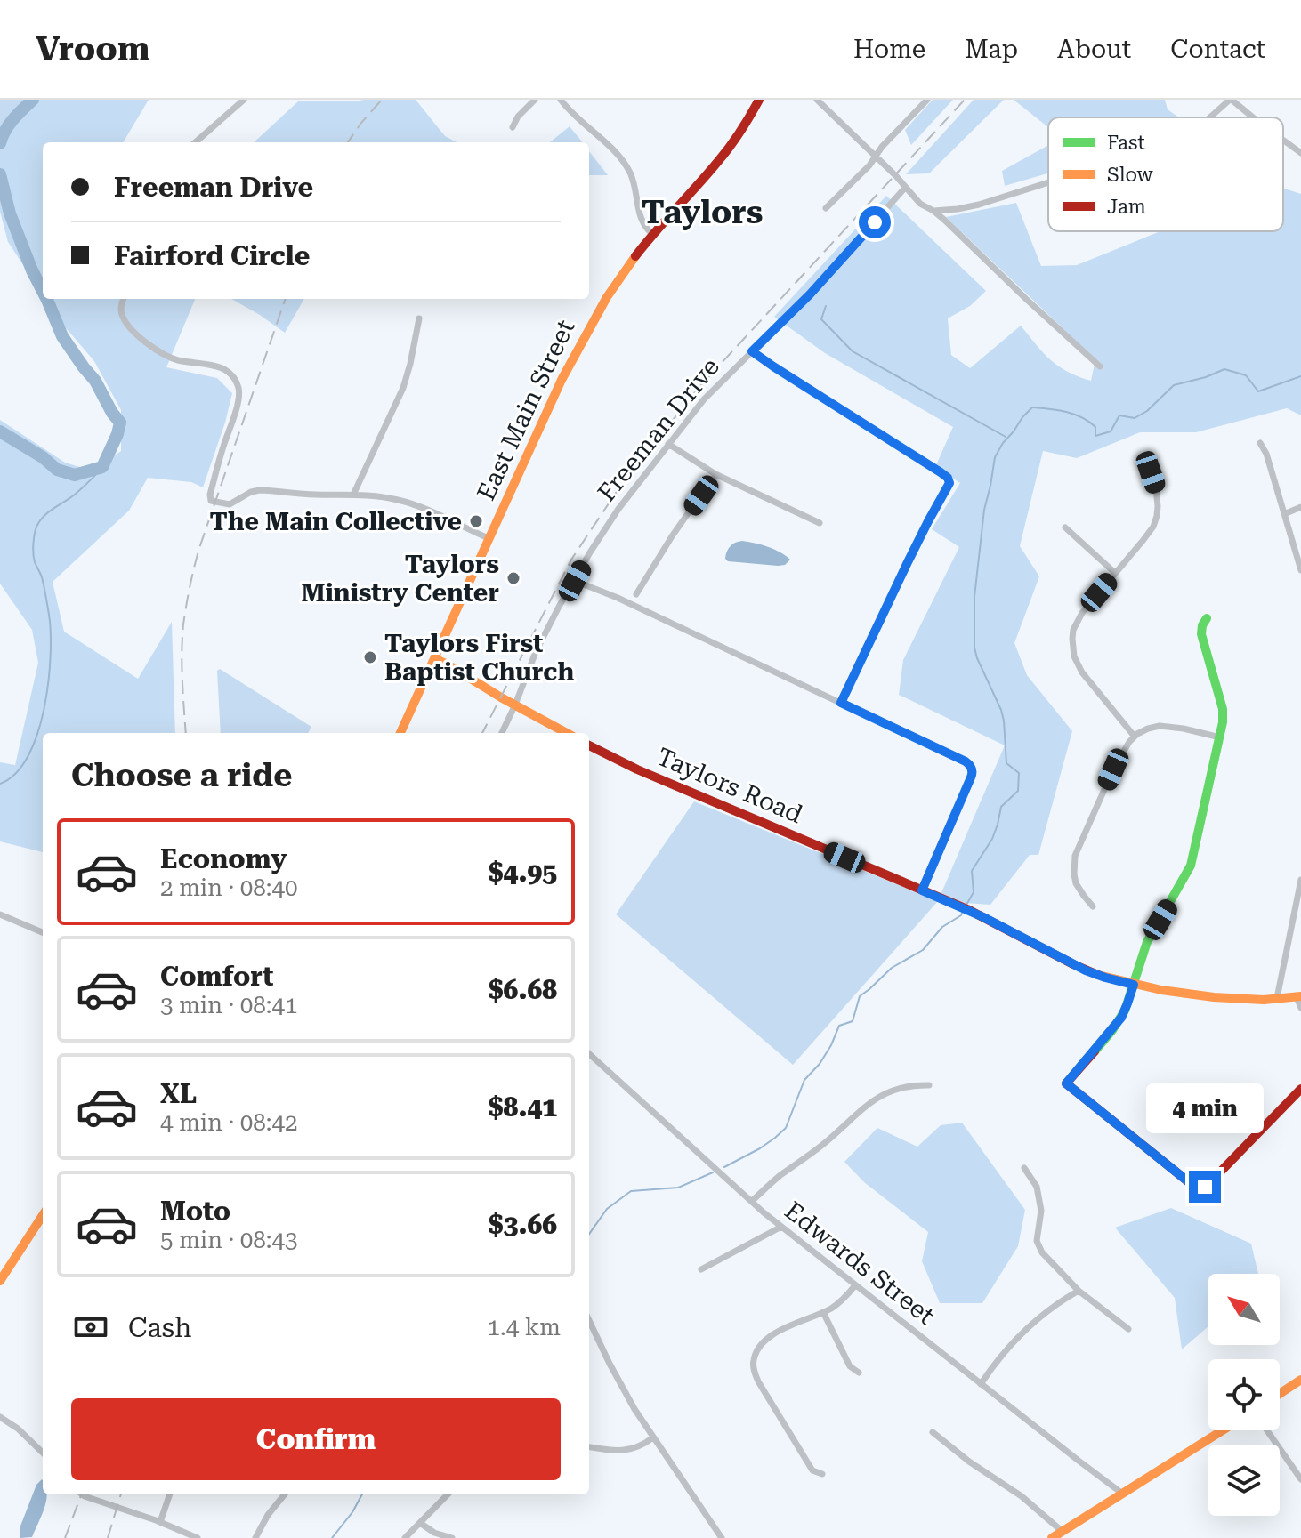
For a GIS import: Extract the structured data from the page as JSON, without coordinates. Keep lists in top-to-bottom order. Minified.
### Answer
{"streets":{"street":["East Main Street","Freeman Drive","Taylors Road","Edwards Street"]},"districts":["Taylors"],"places":["The Main Collective","Taylors Ministry Center","Taylors First Baptist Church"],"legend":["Fast","Slow","Jam"],"north":"top left","page":{"header":"Vroom","nav":["Home","Map","About","Contact"],"banner":["Freeman Drive","Fairford Circle"],"heading":"Choose a ride","list":[{"name":"Economy","note":"2 min · 08:40","value":"$4.95"},{"name":"Comfort","note":"3 min · 08:41","value":"$6.68"},{"name":"XL","note":"4 min · 08:42","value":"$8.41"},{"name":"Moto","note":"5 min · 08:43","value":"$3.66"}],"bubble":"4 min","pay":["Cash","1.4 km"],"buttons":"Confirm"}}
